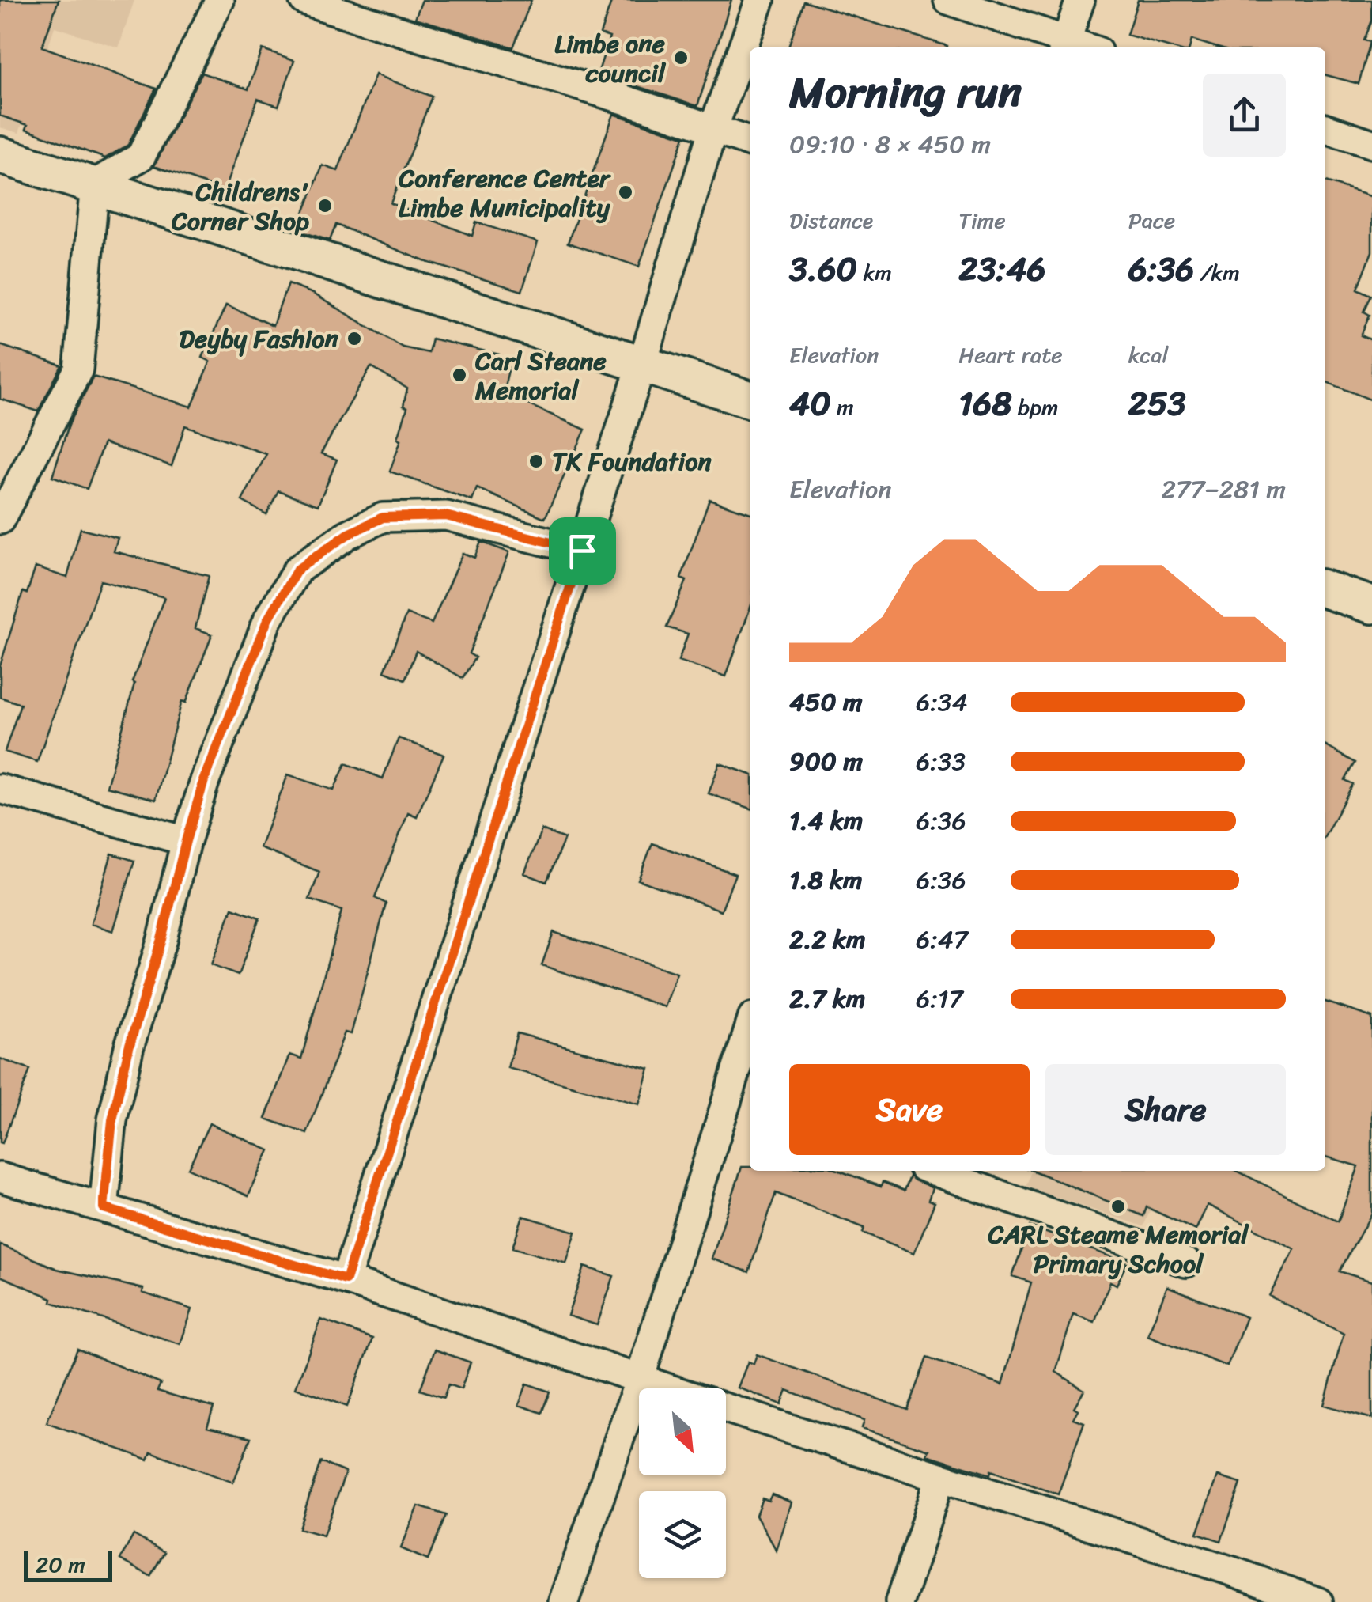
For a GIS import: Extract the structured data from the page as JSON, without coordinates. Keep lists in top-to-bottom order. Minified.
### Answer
{"places":["Limbe one council","Conference Center Limbe Municipality","Childrens' Corner Shop","Deyby Fashion","Carl Steane Memorial","TK Foundation","CARL Steame Memorial Primary School"],"scale_bar":"20 m","north":"bottom right","page":{"heading":["Morning run","09:10 · 8 × 450 m"],"stats":[["Distance","3.60 km"],["Time","23:46"],["Pace","6:36 /km"],["Elevation","40 m"],["Heart rate","168 bpm"],["kcal","253"]],"chart":["Elevation","277–281 m"],"list":[{"name":"450 m","note":"6:34"},{"name":"900 m","note":"6:33"},{"name":"1.4 km","note":"6:36"},{"name":"1.8 km","note":"6:36"},{"name":"2.2 km","note":"6:47"},{"name":"2.7 km","note":"6:17"}],"buttons":["Save","Share"],"scale":"20 m"}}
